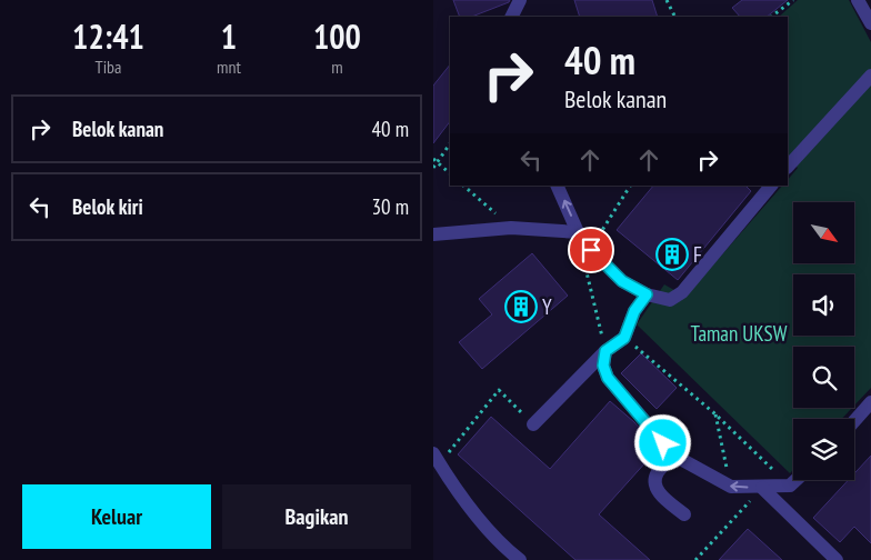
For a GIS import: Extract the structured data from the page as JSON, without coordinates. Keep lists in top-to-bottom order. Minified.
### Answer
{"parks":["Taman UKSW"],"places":{"building":["F","Y"]},"north":"bottom right","page":{"eta":["12:41","Tiba","1","mnt","100","m"],"turn":["40 m","Belok kanan"],"list":[{"name":"Belok kanan","value":"40 m"},{"name":"Belok kiri","value":"30 m"}],"buttons":["Keluar","Bagikan"]}}
